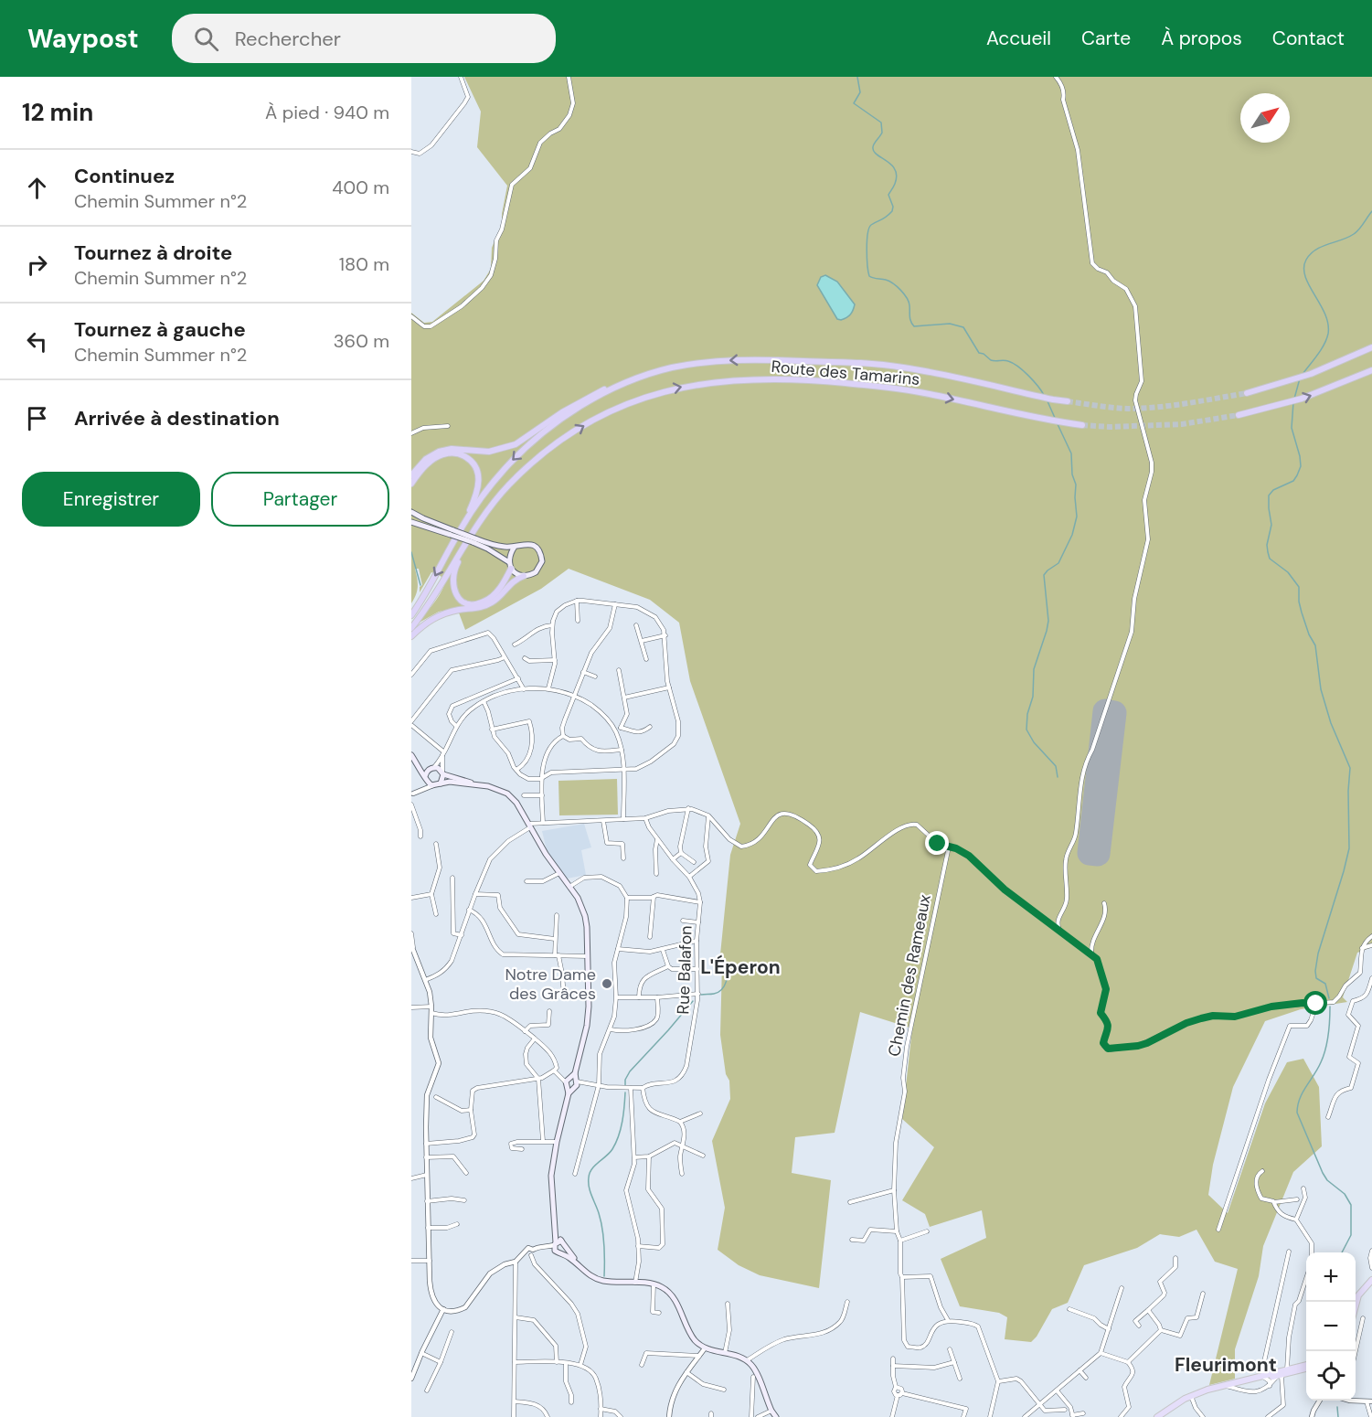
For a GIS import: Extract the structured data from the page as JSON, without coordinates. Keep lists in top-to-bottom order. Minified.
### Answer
{"streets":{"highway":["Route des Tamarins"],"street":["Rue Balafon","Chemin des Rameaux"]},"districts":["L'Éperon","Fleurimont"],"places":["Notre Dame des Grâces"],"north":"top right","page":{"header":"Waypost","search":"Rechercher","nav":["Accueil","Carte","À propos","Contact"],"heading":["12 min","À pied · 940 m"],"list":[["Continuez","Chemin Summer n°2","400 m"],["Tournez à droite","Chemin Summer n°2","180 m"],["Tournez à gauche","Chemin Summer n°2","360 m"],"Arrivée à destination"],"buttons":["Enregistrer","Partager"],"map_buttons":["+","−"]}}
